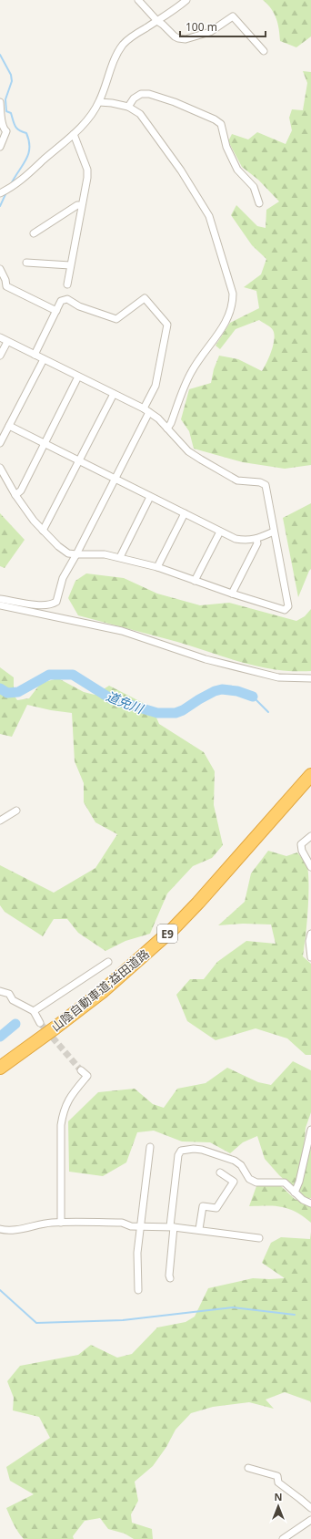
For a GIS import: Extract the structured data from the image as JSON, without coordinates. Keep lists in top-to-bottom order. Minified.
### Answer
{"streets":{"highway":["E9","山陰自動車道;益田道路"]},"water":["道免川"],"scale_bar":"100 m","north":"top"}
